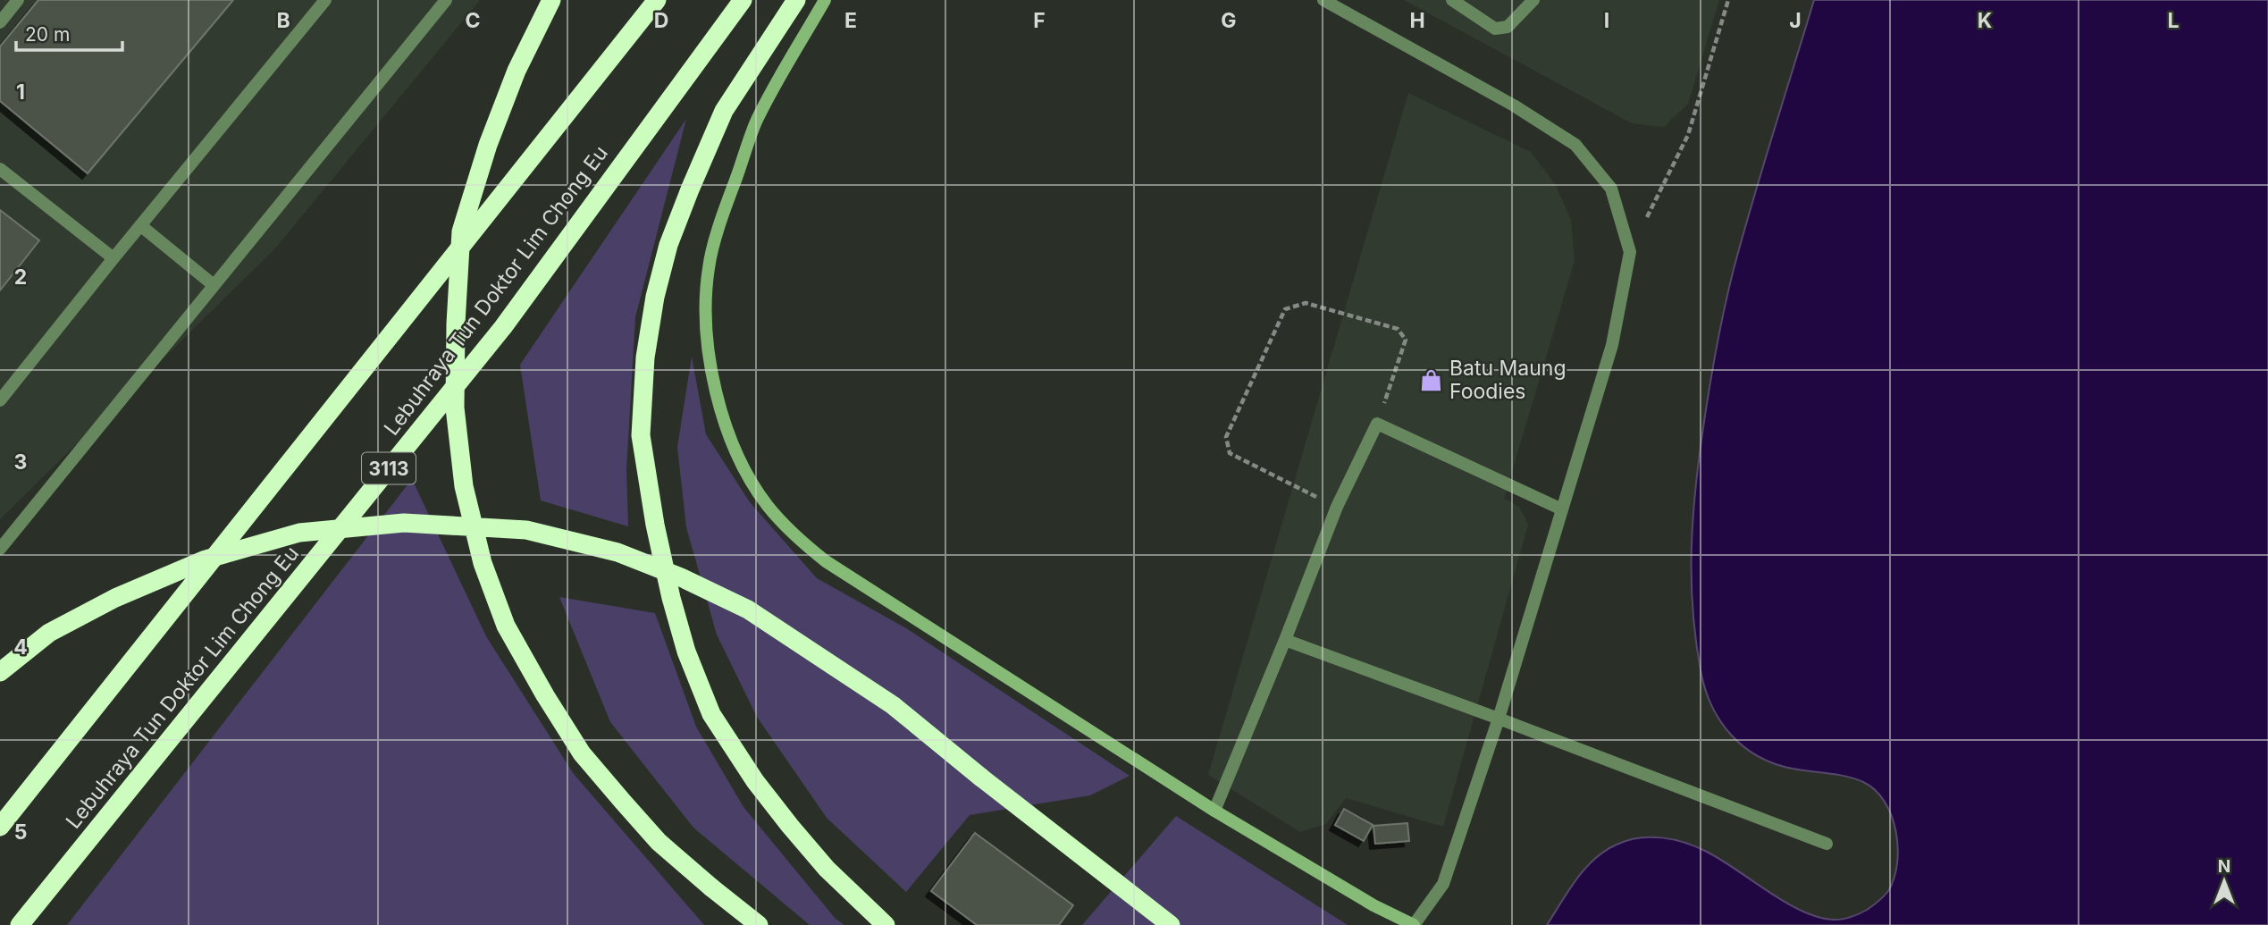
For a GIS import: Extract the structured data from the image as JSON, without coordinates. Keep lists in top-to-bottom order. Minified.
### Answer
{"streets":{"highway":["Lebuhraya Tun Doktor Lim Chong Eu","3113"]},"places":{"shop":["Batu Maung Foodies"]},"scale_bar":"20 m","north":"top","grid":{"columns":["B","C","D","E","F","G","H","I","J","K","L"],"rows":["1","2","3","4","5"]}}
